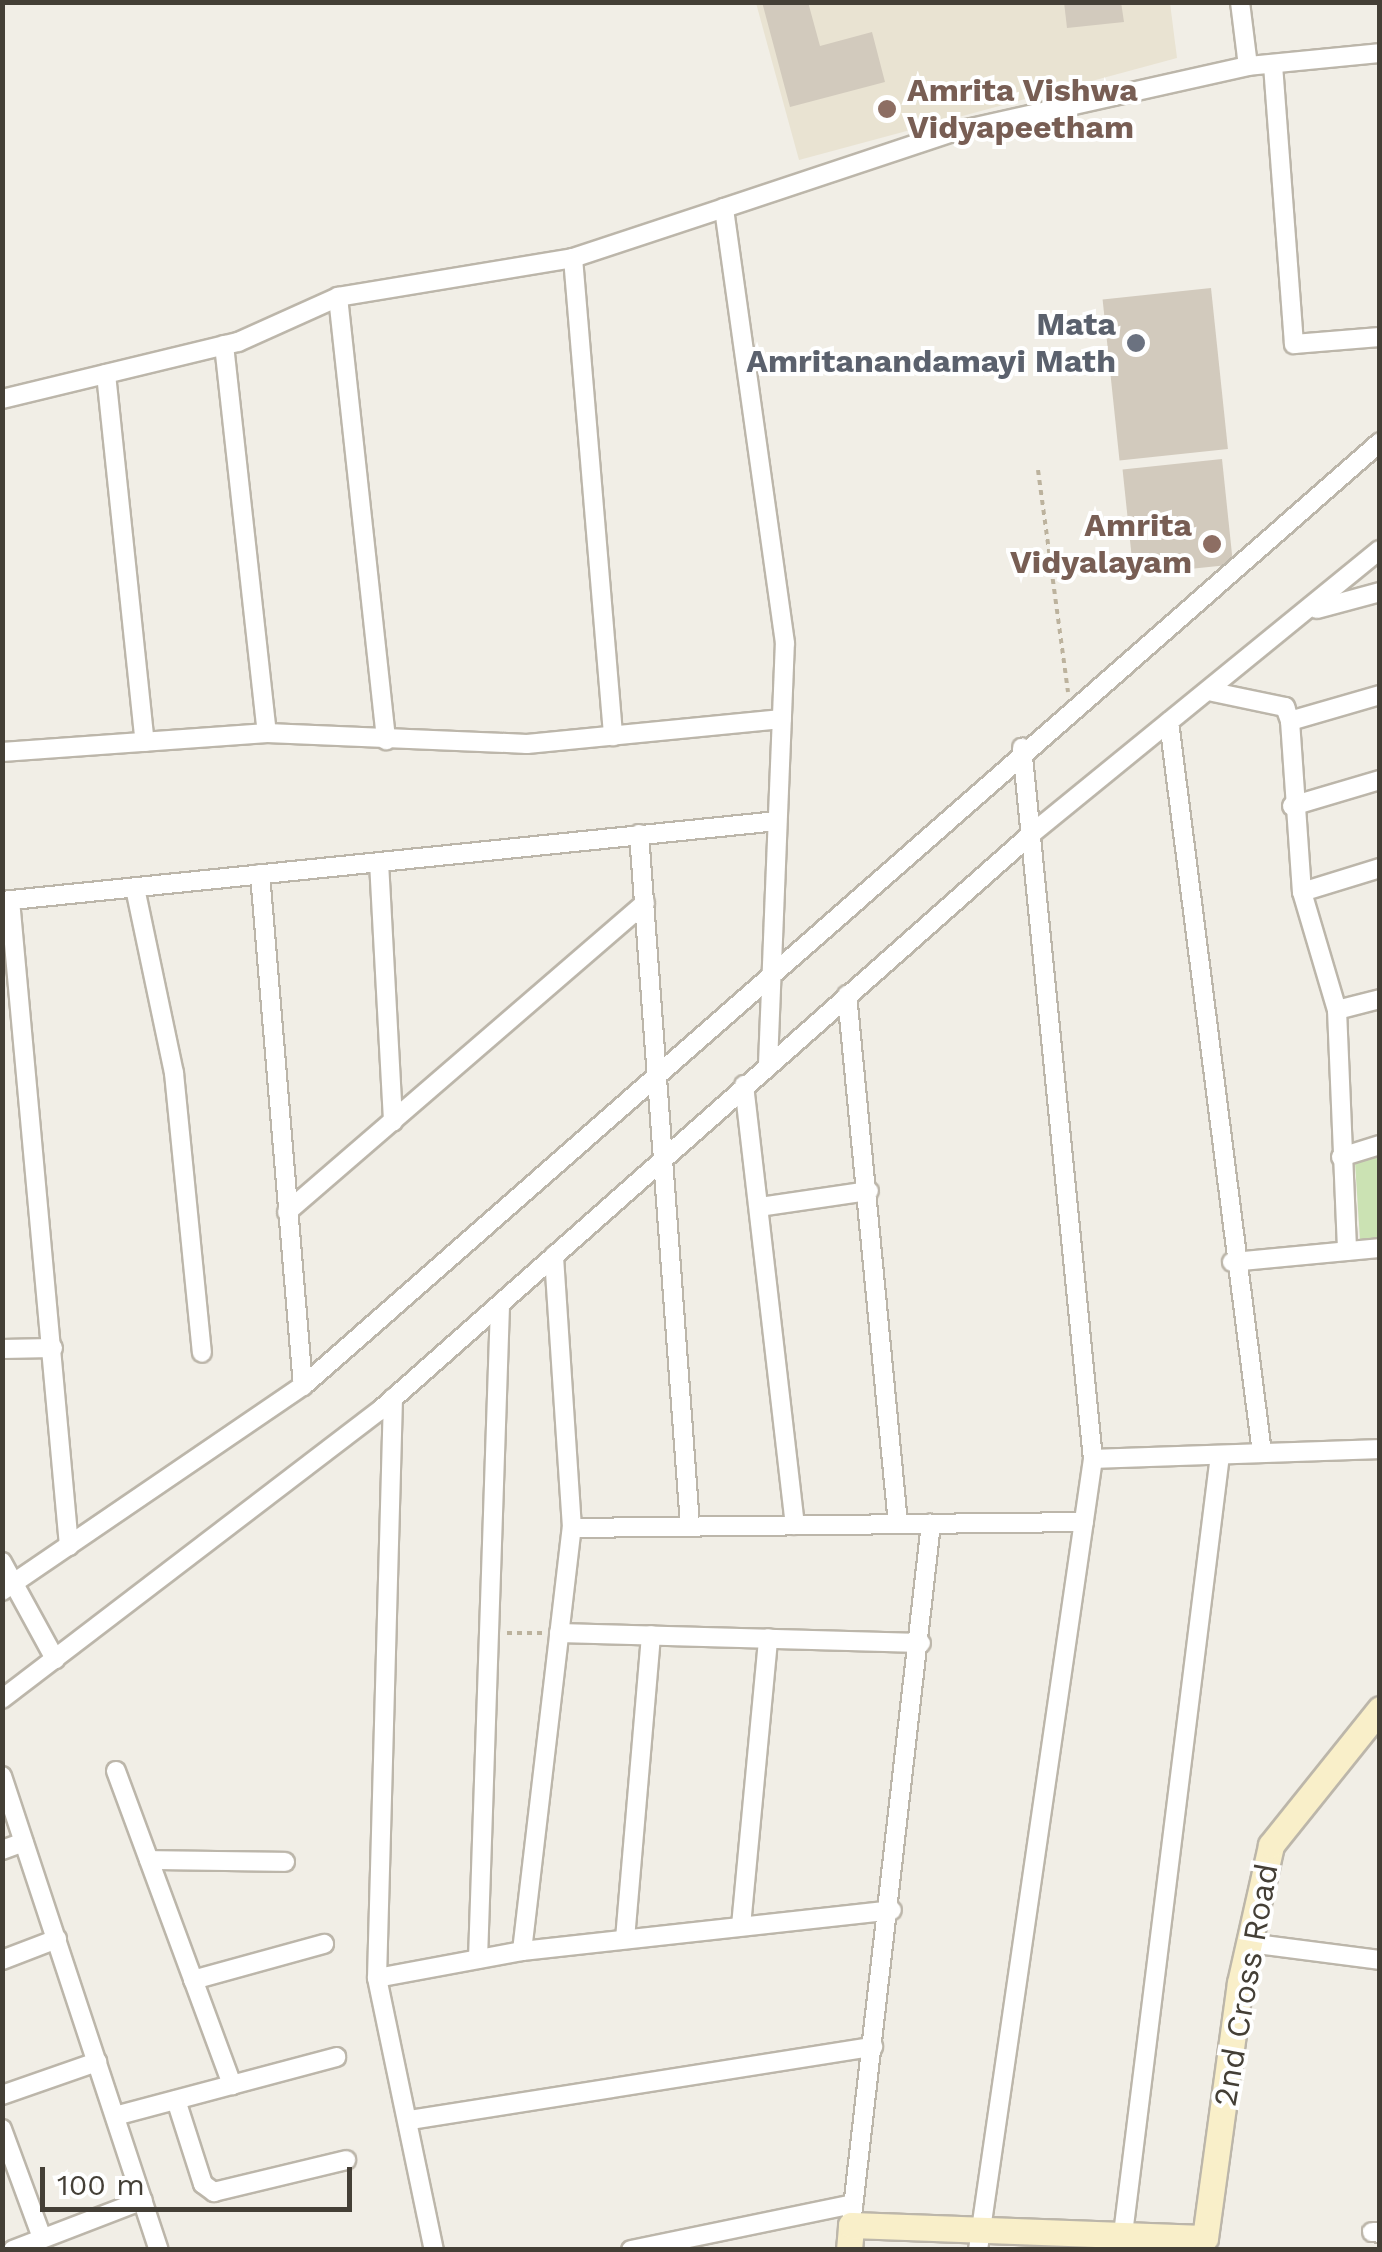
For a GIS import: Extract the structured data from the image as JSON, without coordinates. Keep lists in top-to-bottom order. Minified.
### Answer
{"streets":{"street":["2nd Cross Road"]},"places":["Amrita Vishwa Vidyapeetham","Mata Amritanandamayi Math","Amrita Vidyalayam"],"scale_bar":"100 m"}
